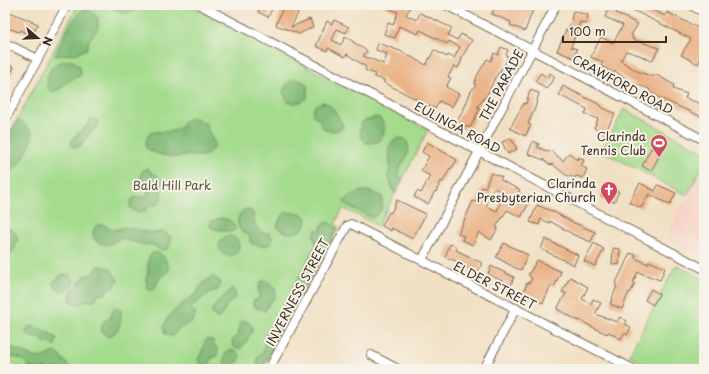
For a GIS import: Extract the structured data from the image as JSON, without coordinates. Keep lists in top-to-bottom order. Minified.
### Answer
{"streets":{"street":["CRAWFORD ROAD","THE PARADE","EULINGA ROAD","ELDER STREET","INVERNESS STREET"]},"crossings":[["CRAWFORD ROAD","THE PARADE"],["THE PARADE","EULINGA ROAD"],["THE PARADE","ELDER STREET"],["ELDER STREET","INVERNESS STREET"]],"parks":["Bald Hill Park"],"places":{"sports":["Clarinda Tennis Club"],"church":["Clarinda Presbyterian Church"]},"scale_bar":"100 m","north":"right"}
